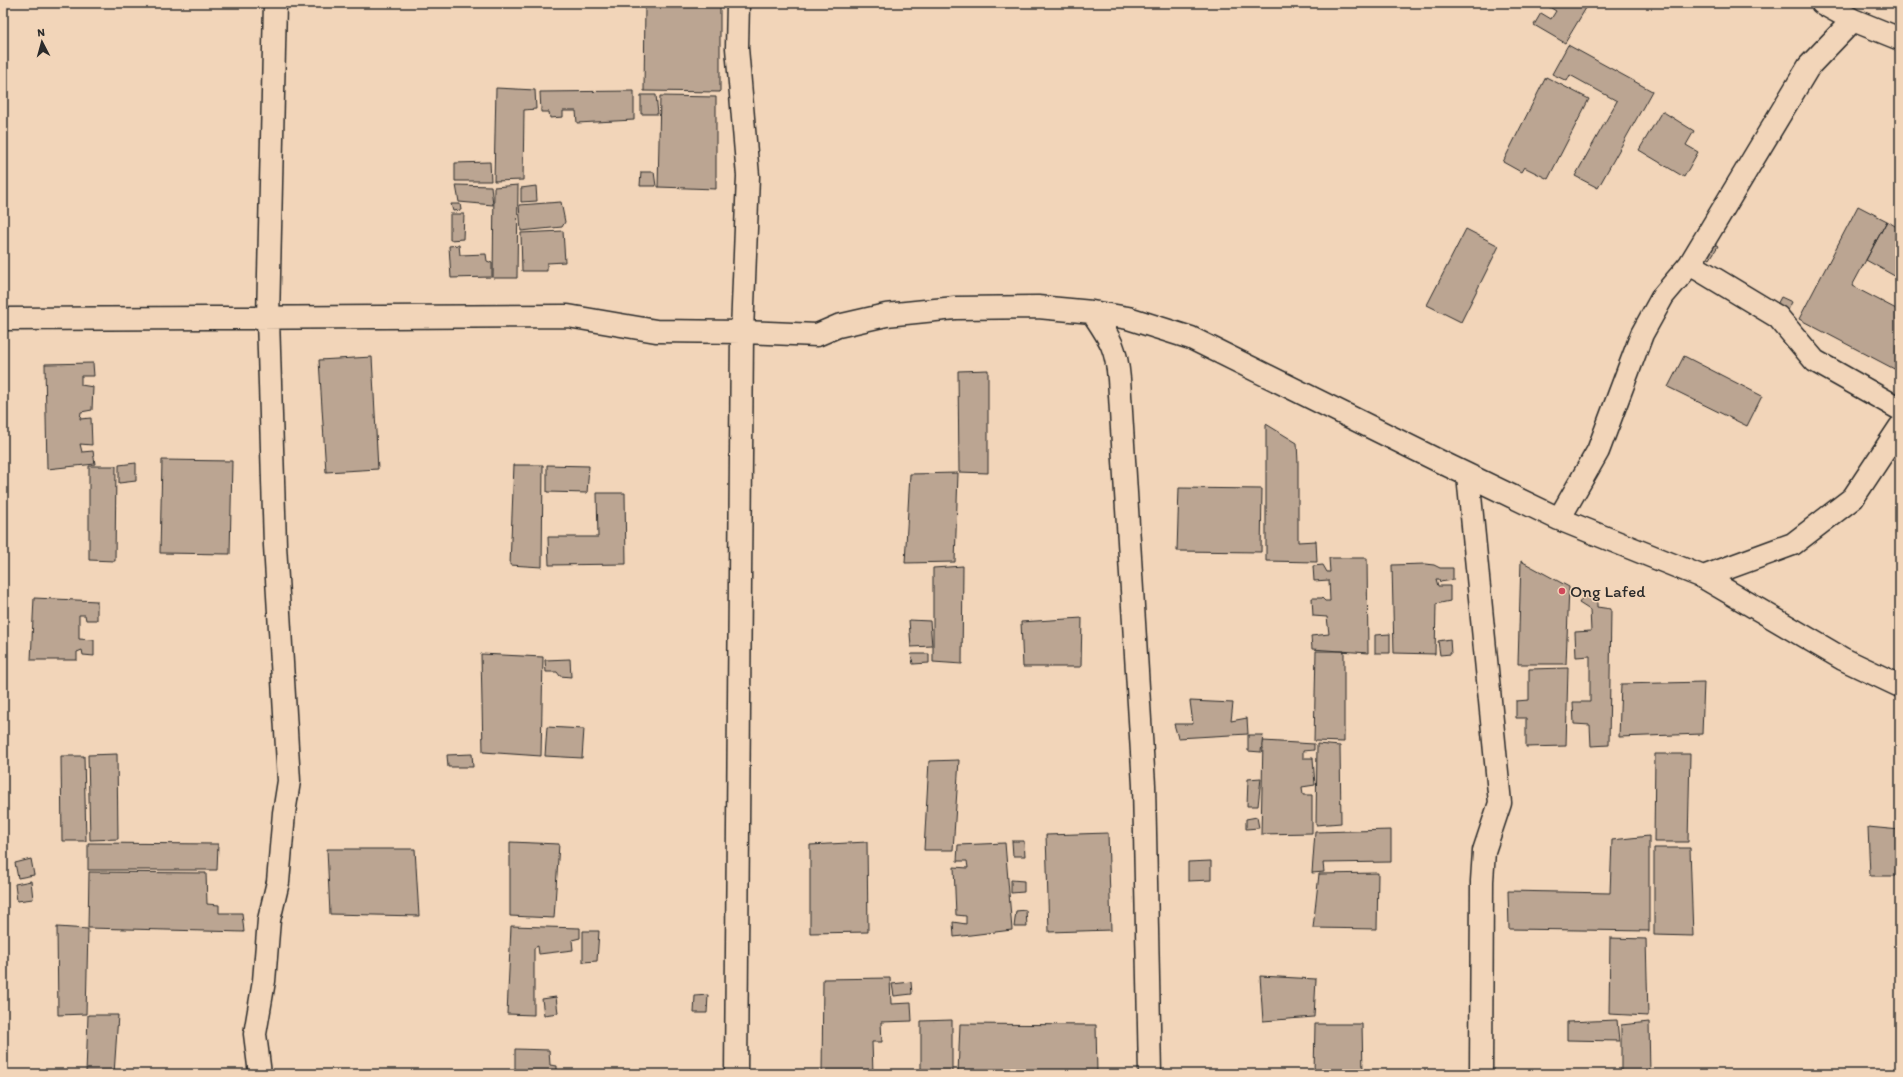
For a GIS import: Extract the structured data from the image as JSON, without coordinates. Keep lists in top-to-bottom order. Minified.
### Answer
{"places":["Ong Lafed"],"north":"top"}
